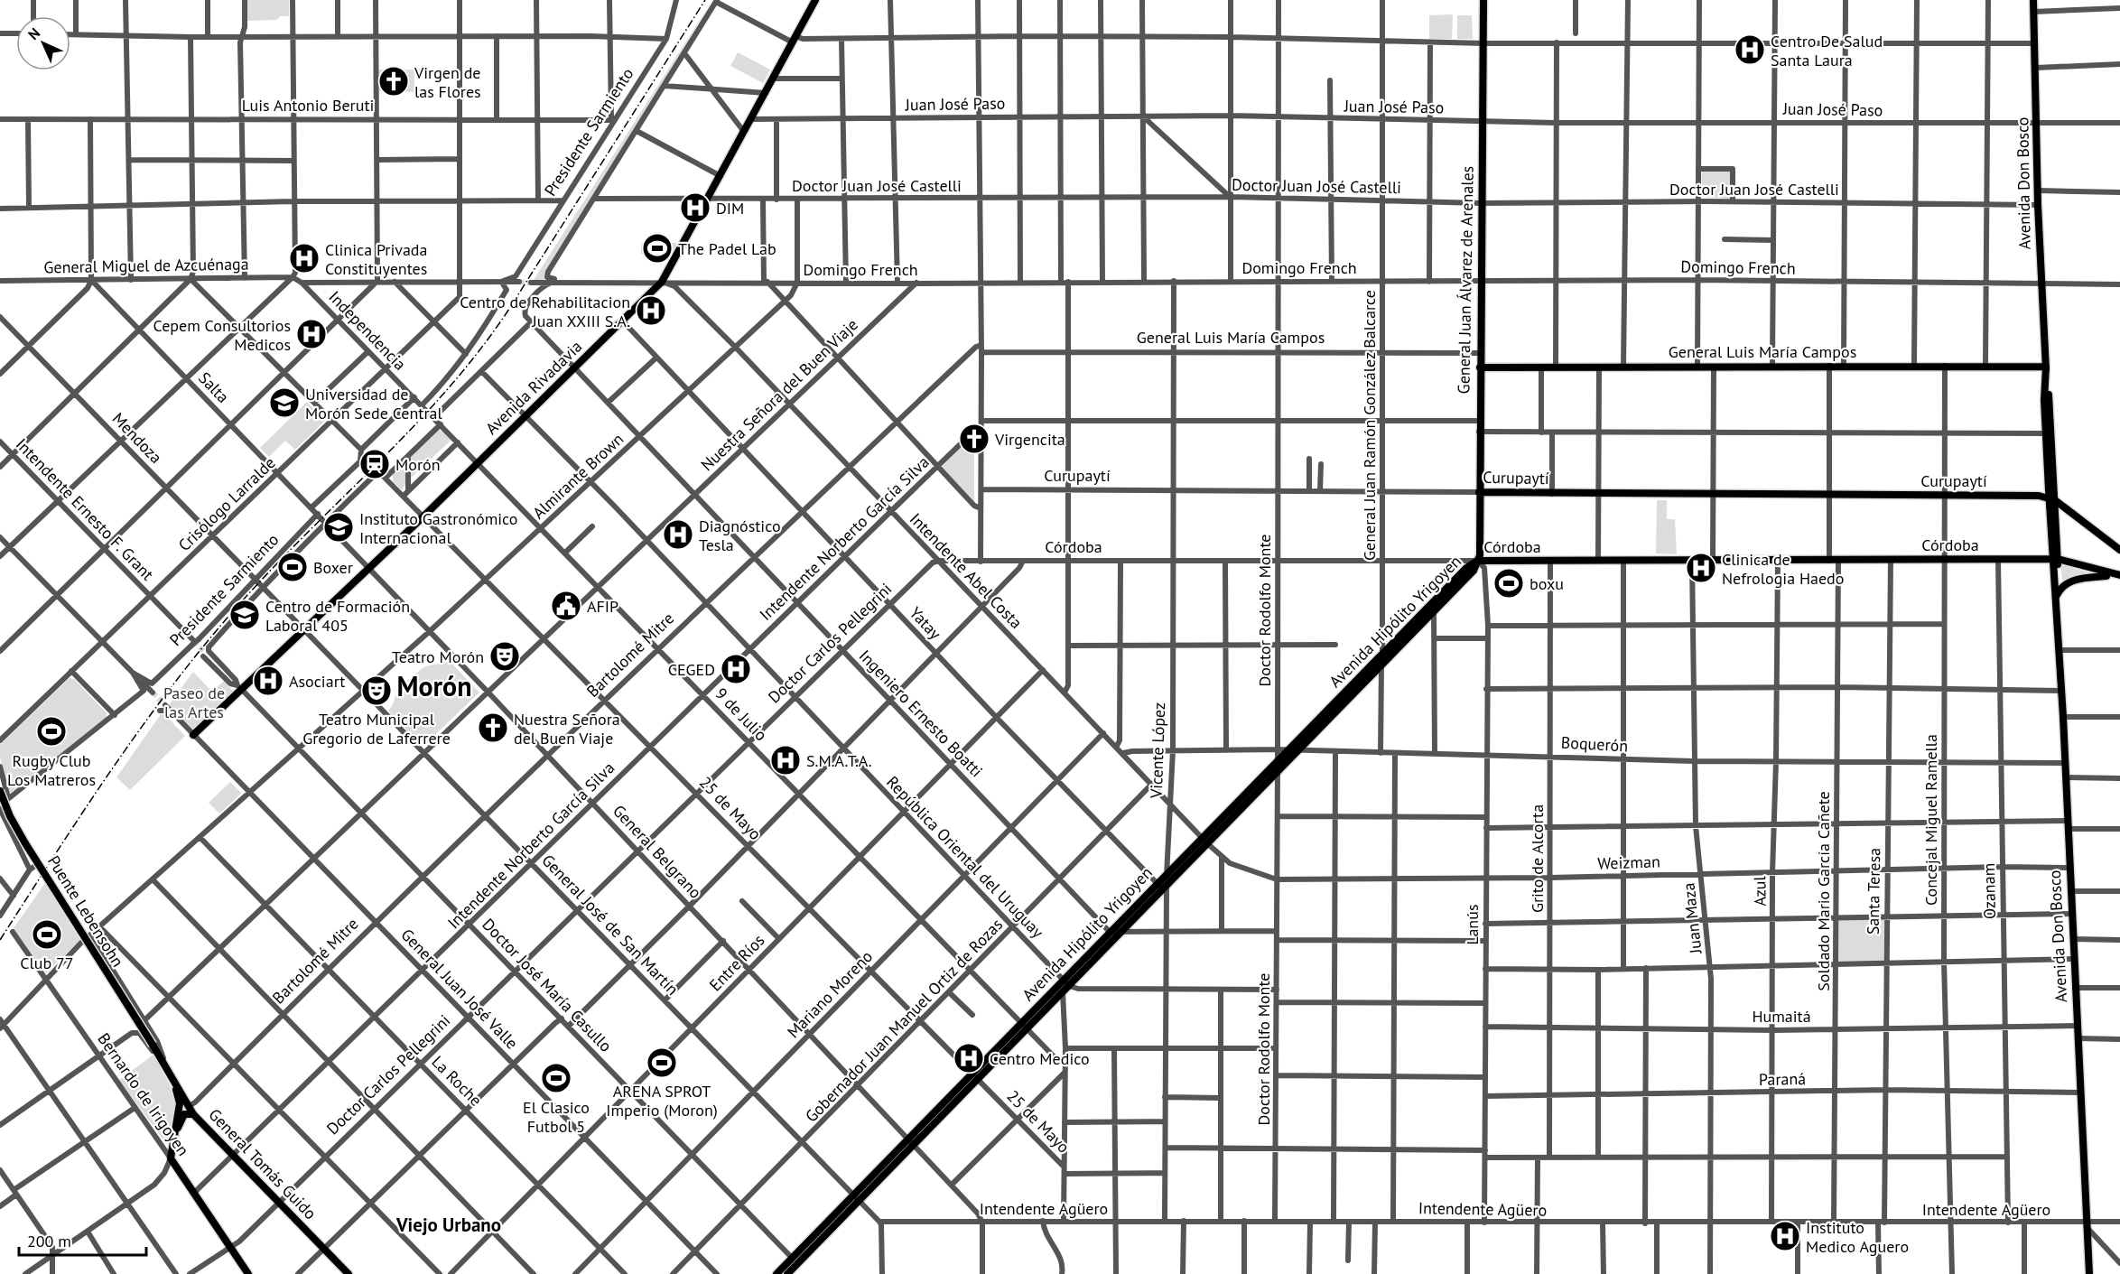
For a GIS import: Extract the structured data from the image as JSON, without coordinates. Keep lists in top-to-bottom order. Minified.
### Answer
{"streets":{"main road":["Avenida Don Bosco","General Juan Álvarez de Arenales","General Luis María Campos","Avenida Rivadavia","Curupaytí","Córdoba","Avenida Hipólito Yrigoyen","Puente Lebensohn","Bernardo de Irigoyen","General Tomás Guido"],"street":["Juan José Paso","Luis Antonio Beruti","Presidente Sarmiento","Doctor Juan José Castelli","General Miguel de Azcuénaga","Domingo French","Independencia","Salta","Nuestra Señora del Buen Viaje","General Juan Ramón González Balcarce","Mendoza","Almirante Brown","Crisólogo Larralde","Intendente Ernesto F. Grant","Intendente Norberto García Silva","Intendente Abel Costa","Doctor Rodolfo Monte","Yatay","Doctor Carlos Pellegrini","Bartolomé Mitre","Ingeniero Ernesto Boatti","9 de Julio","Boquerón","Vicente López","25 de Mayo","Concejal Miguel Ramella","General Belgrano","República Oriental del Uruguay","Grito de Alcorta","Weizman","Azul","Soldado Mario García Cañete","Santa Teresa","Ozanam","Juan Maza","General José de San Martín","Lanús","Entre Ríos","Doctor José María Casullo","General Juan José Valle","Mariano Moreno","Humaitá","Gobernador Juan Manuel Ortiz de Rozas","Paraná","La Roche","Intendente Agüero"]},"crossings":[["Juan José Paso","Avenida Don Bosco"],["Juan José Paso","General Juan Álvarez de Arenales"],["Juan José Paso","Avenida Rivadavia"],["Juan José Paso","General Juan Ramón González Balcarce"],["Juan José Paso","Doctor Rodolfo Monte"],["Luis Antonio Beruti","Presidente Sarmiento"],["Presidente Sarmiento","Salta"],["Presidente Sarmiento","Mendoza"],["Presidente Sarmiento","Intendente Ernesto F. Grant"],["Presidente Sarmiento","25 de Mayo"],["Presidente Sarmiento","General Belgrano"],["Presidente Sarmiento","General José de San Martín"],["Presidente Sarmiento","Doctor José María Casullo"],["Avenida Don Bosco","Doctor Juan José Castelli"],["Avenida Don Bosco","Domingo French"],["Avenida Don Bosco","General Luis María Campos"],["Avenida Don Bosco","Curupaytí"],["Avenida Don Bosco","Córdoba"],["Avenida Don Bosco","Boquerón"],["Avenida Don Bosco","Weizman"],["Avenida Don Bosco","Humaitá"],["Avenida Don Bosco","Paraná"],["Avenida Don Bosco","Intendente Agüero"],["Doctor Juan José Castelli","General Juan Álvarez de Arenales"],["Doctor Juan José Castelli","Avenida Rivadavia"],["Doctor Juan José Castelli","General Juan Ramón González Balcarce"],["Doctor Juan José Castelli","Doctor Rodolfo Monte"],["General Miguel de Azcuénaga","Independencia"],["General Miguel de Azcuénaga","Salta"],["Domingo French","General Juan Álvarez de Arenales"],["Domingo French","Avenida Rivadavia"],["Domingo French","Nuestra Señora del Buen Viaje"],["Domingo French","General Juan Ramón González Balcarce"],["Domingo French","Almirante Brown"],["Domingo French","Intendente Abel Costa"],["Domingo French","Doctor Rodolfo Monte"],["Domingo French","Ingeniero Ernesto Boatti"],["Domingo French","Vicente López"],["General Juan Álvarez de Arenales","General Luis María Campos"],["General Juan Álvarez de Arenales","Curupaytí"],["General Juan Álvarez de Arenales","Córdoba"],["General Juan Álvarez de Arenales","Avenida Hipólito Yrigoyen"],["General Juan Álvarez de Arenales","Lanús"],["Independencia","Crisólogo Larralde"],["Independencia","9 de Julio"],["General Luis María Campos","General Juan Ramón González Balcarce"],["General Luis María Campos","Doctor Rodolfo Monte"],["General Luis María Campos","Vicente López"],["General Luis María Campos","Concejal Miguel Ramella"],["Salta","Crisólogo Larralde"],["Salta","General Belgrano"],["Avenida Rivadavia","Intendente Abel Costa"],["Avenida Rivadavia","Yatay"],["Avenida Rivadavia","Ingeniero Ernesto Boatti"],["Avenida Rivadavia","9 de Julio"],["Avenida Rivadavia","25 de Mayo"],["Avenida Rivadavia","General Belgrano"],["Avenida Rivadavia","República Oriental del Uruguay"],["Avenida Rivadavia","General José de San Martín"],["Avenida Rivadavia","Doctor José María Casullo"],["Avenida Rivadavia","General Juan José Valle"],["Nuestra Señora del Buen Viaje","Intendente Abel Costa"],["Nuestra Señora del Buen Viaje","Yatay"],["Nuestra Señora del Buen Viaje","Ingeniero Ernesto Boatti"],["Nuestra Señora del Buen Viaje","9 de Julio"],["Nuestra Señora del Buen Viaje","25 de Mayo"],["Nuestra Señora del Buen Viaje","General Belgrano"],["Nuestra Señora del Buen Viaje","República Oriental del Uruguay"],["Nuestra Señora del Buen Viaje","General José de San Martín"],["Nuestra Señora del Buen Viaje","Doctor José María Casullo"],["Nuestra Señora del Buen Viaje","General Juan José Valle"],["Nuestra Señora del Buen Viaje","La Roche"],["Nuestra Señora del Buen Viaje","General Tomás Guido"],["General Juan Ramón González Balcarce","Curupaytí"],["General Juan Ramón González Balcarce","Córdoba"],["General Juan Ramón González Balcarce","Avenida Hipólito Yrigoyen"],["General Juan Ramón González Balcarce","Boquerón"],["Mendoza","Crisólogo Larralde"],["Mendoza","General José de San Martín"],["Curupaytí","Doctor Rodolfo Monte"],["Curupaytí","Vicente López"],["Curupaytí","Concejal Miguel Ramella"],["Almirante Brown","Intendente Abel Costa"],["Almirante Brown","Yatay"],["Almirante Brown","Ingeniero Ernesto Boatti"],["Almirante Brown","9 de Julio"],["Almirante Brown","25 de Mayo"],["Almirante Brown","General Belgrano"],["Almirante Brown","República Oriental del Uruguay"],["Almirante Brown","General José de San Martín"],["Almirante Brown","Doctor José María Casullo"],["Almirante Brown","General Juan José Valle"],["Almirante Brown","La Roche"],["Almirante Brown","Bernardo de Irigoyen"],["Almirante Brown","General Tomás Guido"],["Crisólogo Larralde","Intendente Ernesto F. Grant"],["Intendente Norberto García Silva","Intendente Abel Costa"],["Intendente Norberto García Silva","Yatay"],["Intendente Norberto García Silva","Ingeniero Ernesto Boatti"],["Intendente Norberto García Silva","9 de Julio"],["Intendente Norberto García Silva","25 de Mayo"],["Intendente Norberto García Silva","General Belgrano"],["Intendente Norberto García Silva","República Oriental del Uruguay"],["Intendente Norberto García Silva","General José de San Martín"],["Intendente Norberto García Silva","Doctor José María Casullo"],["Intendente Norberto García Silva","General Juan José Valle"],["Intendente Norberto García Silva","La Roche"],["Intendente Norberto García Silva","Bernardo de Irigoyen"],["Intendente Norberto García Silva","General Tomás Guido"],["Córdoba","Intendente Abel Costa"],["Córdoba","Doctor Rodolfo Monte"],["Córdoba","Avenida Hipólito Yrigoyen"],["Córdoba","Doctor Carlos Pellegrini"],["Córdoba","Vicente López"],["Córdoba","Concejal Miguel Ramella"],["Córdoba","Grito de Alcorta"],["Córdoba","Azul"],["Córdoba","Soldado Mario García Cañete"],["Córdoba","Santa Teresa"],["Córdoba","Ozanam"],["Córdoba","Juan Maza"],["Córdoba","Lanús"],["Intendente Abel Costa","Avenida Hipólito Yrigoyen"],["Intendente Abel Costa","Doctor Carlos Pellegrini"],["Intendente Abel Costa","Bartolomé Mitre"],["Intendente Abel Costa","Boquerón"],["Intendente Abel Costa","Vicente López"],["Intendente Abel Costa","Weizman"],["Intendente Abel Costa","Entre Ríos"],["Intendente Abel Costa","Mariano Moreno"],["Intendente Abel Costa","Gobernador Juan Manuel Ortiz de Rozas"],["Doctor Rodolfo Monte","Avenida Hipólito Yrigoyen"],["Doctor Rodolfo Monte","Boquerón"],["Doctor Rodolfo Monte","Weizman"],["Doctor Rodolfo Monte","Intendente Agüero"],["Avenida Hipólito Yrigoyen","Yatay"],["Avenida Hipólito Yrigoyen","Ingeniero Ernesto Boatti"],["Avenida Hipólito Yrigoyen","9 de Julio"],["Avenida Hipólito Yrigoyen","Boquerón"],["Avenida Hipólito Yrigoyen","Vicente López"],["Avenida Hipólito Yrigoyen","25 de Mayo"],["Avenida Hipólito Yrigoyen","General Belgrano"],["Avenida Hipólito Yrigoyen","República Oriental del Uruguay"],["Avenida Hipólito Yrigoyen","Weizman"],["Avenida Hipólito Yrigoyen","General José de San Martín"],["Avenida Hipólito Yrigoyen","Lanús"],["Avenida Hipólito Yrigoyen","Doctor José María Casullo"],["Yatay","Doctor Carlos Pellegrini"],["Yatay","Bartolomé Mitre"],["Yatay","Entre Ríos"],["Yatay","Mariano Moreno"],["Yatay","Gobernador Juan Manuel Ortiz de Rozas"],["Doctor Carlos Pellegrini","Ingeniero Ernesto Boatti"],["Doctor Carlos Pellegrini","9 de Julio"],["Doctor Carlos Pellegrini","25 de Mayo"],["Doctor Carlos Pellegrini","General Belgrano"],["Doctor Carlos Pellegrini","República Oriental del Uruguay"],["Doctor Carlos Pellegrini","General José de San Martín"],["Doctor Carlos Pellegrini","Doctor José María Casullo"],["Doctor Carlos Pellegrini","General Juan José Valle"],["Doctor Carlos Pellegrini","La Roche"],["Doctor Carlos Pellegrini","Bernardo de Irigoyen"],["Doctor Carlos Pellegrini","General Tomás Guido"],["Bartolomé Mitre","Ingeniero Ernesto Boatti"],["Bartolomé Mitre","9 de Julio"],["Bartolomé Mitre","25 de Mayo"],["Bartolomé Mitre","General Belgrano"],["Bartolomé Mitre","República Oriental del Uruguay"],["Bartolomé Mitre","General José de San Martín"],["Bartolomé Mitre","Doctor José María Casullo"],["Bartolomé Mitre","General Juan José Valle"],["Bartolomé Mitre","La Roche"],["Bartolomé Mitre","General Tomás Guido"],["Ingeniero Ernesto Boatti","Entre Ríos"],["Ingeniero Ernesto Boatti","Mariano Moreno"],["Ingeniero Ernesto Boatti","Gobernador Juan Manuel Ortiz de Rozas"],["9 de Julio","Entre Ríos"],["9 de Julio","Mariano Moreno"],["9 de Julio","Gobernador Juan Manuel Ortiz de Rozas"],["Boquerón","Vicente López"],["Boquerón","Concejal Miguel Ramella"],["Boquerón","Grito de Alcorta"],["Boquerón","Azul"],["Boquerón","Soldado Mario García Cañete"],["Boquerón","Santa Teresa"],["Boquerón","Ozanam"],["Boquerón","Juan Maza"],["Boquerón","Lanús"],["25 de Mayo","Entre Ríos"],["25 de Mayo","Mariano Moreno"],["25 de Mayo","Gobernador Juan Manuel Ortiz de Rozas"],["Concejal Miguel Ramella","Weizman"],["Concejal Miguel Ramella","Humaitá"],["Concejal Miguel Ramella","Paraná"],["Concejal Miguel Ramella","Intendente Agüero"],["General Belgrano","Entre Ríos"],["General Belgrano","Mariano Moreno"],["General Belgrano","Gobernador Juan Manuel Ortiz de Rozas"],["General Belgrano","Intendente Agüero"],["República Oriental del Uruguay","Entre Ríos"],["República Oriental del Uruguay","Mariano Moreno"],["República Oriental del Uruguay","Gobernador Juan Manuel Ortiz de Rozas"],["Grito de Alcorta","Weizman"],["Grito de Alcorta","Humaitá"],["Grito de Alcorta","Paraná"],["Weizman","Azul"],["Weizman","Soldado Mario García Cañete"],["Weizman","Santa Teresa"],["Weizman","Ozanam"],["Weizman","Juan Maza"],["Weizman","Lanús"],["Azul","Humaitá"],["Azul","Paraná"],["Azul","Intendente Agüero"],["Soldado Mario García Cañete","Humaitá"],["Soldado Mario García Cañete","Paraná"],["Soldado Mario García Cañete","Intendente Agüero"],["Santa Teresa","Humaitá"],["Santa Teresa","Paraná"],["Santa Teresa","Intendente Agüero"],["Ozanam","Humaitá"],["Ozanam","Paraná"],["Ozanam","Intendente Agüero"],["Puente Lebensohn","General Tomás Guido"],["Juan Maza","Humaitá"],["Juan Maza","Paraná"],["Juan Maza","Intendente Agüero"],["General José de San Martín","Entre Ríos"],["General José de San Martín","Mariano Moreno"],["General José de San Martín","Gobernador Juan Manuel Ortiz de Rozas"],["General José de San Martín","Intendente Agüero"],["Lanús","Humaitá"],["Lanús","Paraná"],["Lanús","Intendente Agüero"],["Entre Ríos","Doctor José María Casullo"],["Entre Ríos","General Juan José Valle"],["Entre Ríos","La Roche"],["Doctor José María Casullo","Mariano Moreno"],["Doctor José María Casullo","Gobernador Juan Manuel Ortiz de Rozas"],["General Juan José Valle","Mariano Moreno"],["General Juan José Valle","Gobernador Juan Manuel Ortiz de Rozas"],["Mariano Moreno","La Roche"],["Bernardo de Irigoyen","General Tomás Guido"]],"districts":["Morón","Viejo Urbano"],"parks":["Paseo de las Artes"],"places":{"hospital":["Centro De Salud Santa Laura","DIM","Clinica Privada Constituyentes","Centro de Rehabilitacion Juan XXIII S.A.","Cepem Consultorios Medicos","Diagnóstico Tesla","Clinica de Nefrologia Haedo","CEGED","Asociart","S.M.A.T.A.","Centro Medico","Instituto Medico Aguero"],"church":["Virgen de las Flores","Virgencita","Nuestra Señora del Buen Viaje"],"sports":["The Padel Lab","Boxer","boxu","Rugby Club Los Matreros","Club 77","ARENA SPROT Imperio (Moron)","El Clasico Futbol 5"],"school or university":["Universidad de Morón Sede Central","Instituto Gastronómico Internacional","Centro de Formación Laboral 405"],"station":["Morón"],"public building":["AFIP"],"theatre":["Teatro Morón","Teatro Municipal Gregorio de Laferrere"]},"scale_bar":"200 m","north":"top left"}
